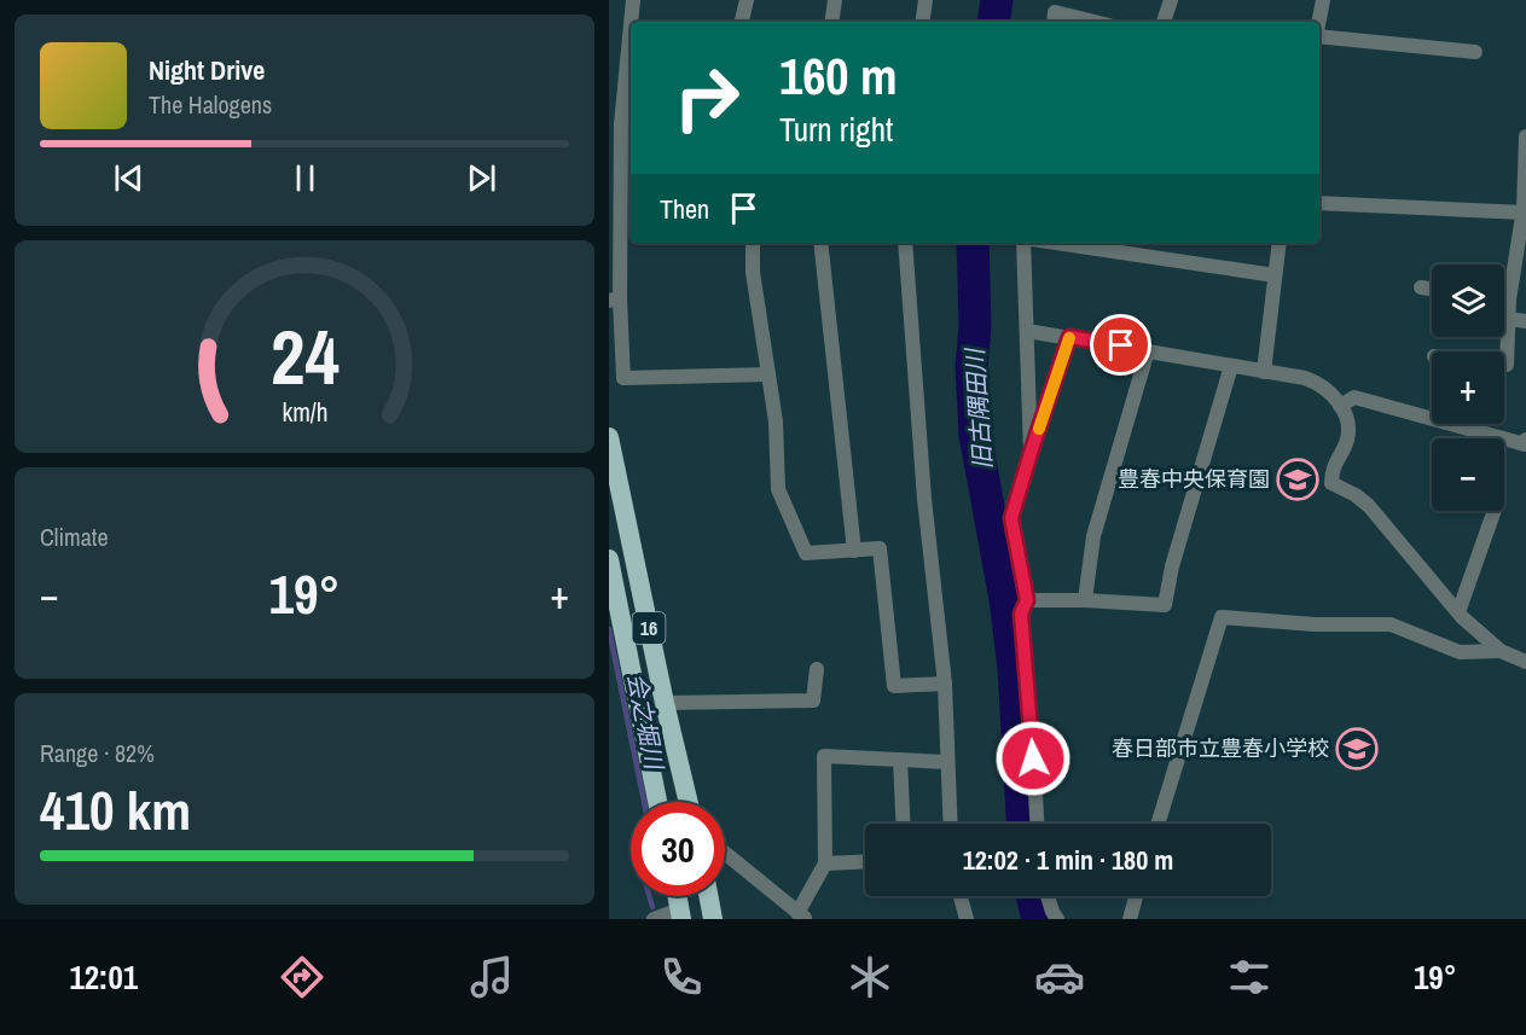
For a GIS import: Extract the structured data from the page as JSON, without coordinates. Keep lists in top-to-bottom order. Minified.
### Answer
{"streets":{"highway":["16"]},"water":["旧古隅田川","会之堀川"],"places":{"school or university":["豊春中央保育園","春日部市立豊春小学校"]},"page":{"turn":["160 m","Turn right"],"song":["Night Drive","The Halogens"],"then":"Then","map_buttons":["+","−"],"tile":["Climate",["Range · 82%","410 km"]],"heat":["−","19°","+"],"limit":"30","trip":"12:02 · 1 min · 180 m","tabs":["12:01","19°"],"gauge":["24","km/h"]}}
